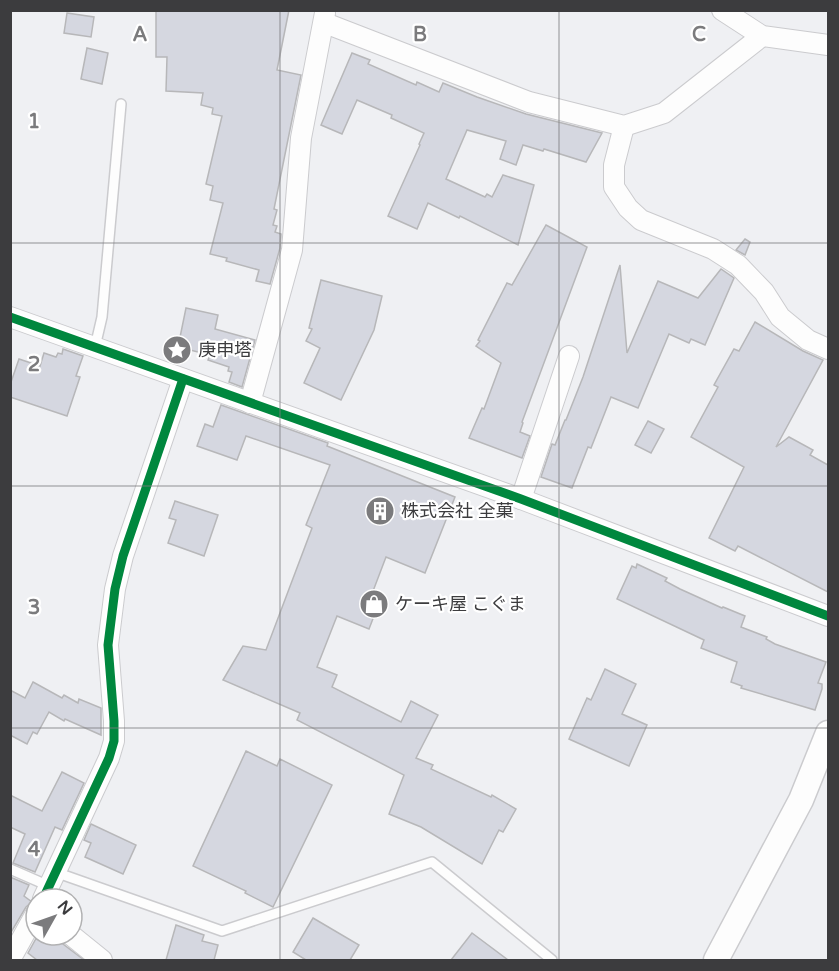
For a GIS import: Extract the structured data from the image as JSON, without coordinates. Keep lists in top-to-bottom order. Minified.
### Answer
{"places":{"place":["庚申塔"],"building":["株式会社 全菓"],"shop":["ケーキ屋 こぐま"]},"north":"top right","grid":{"columns":["A","B","C"],"rows":["1","2","3","4"]}}
